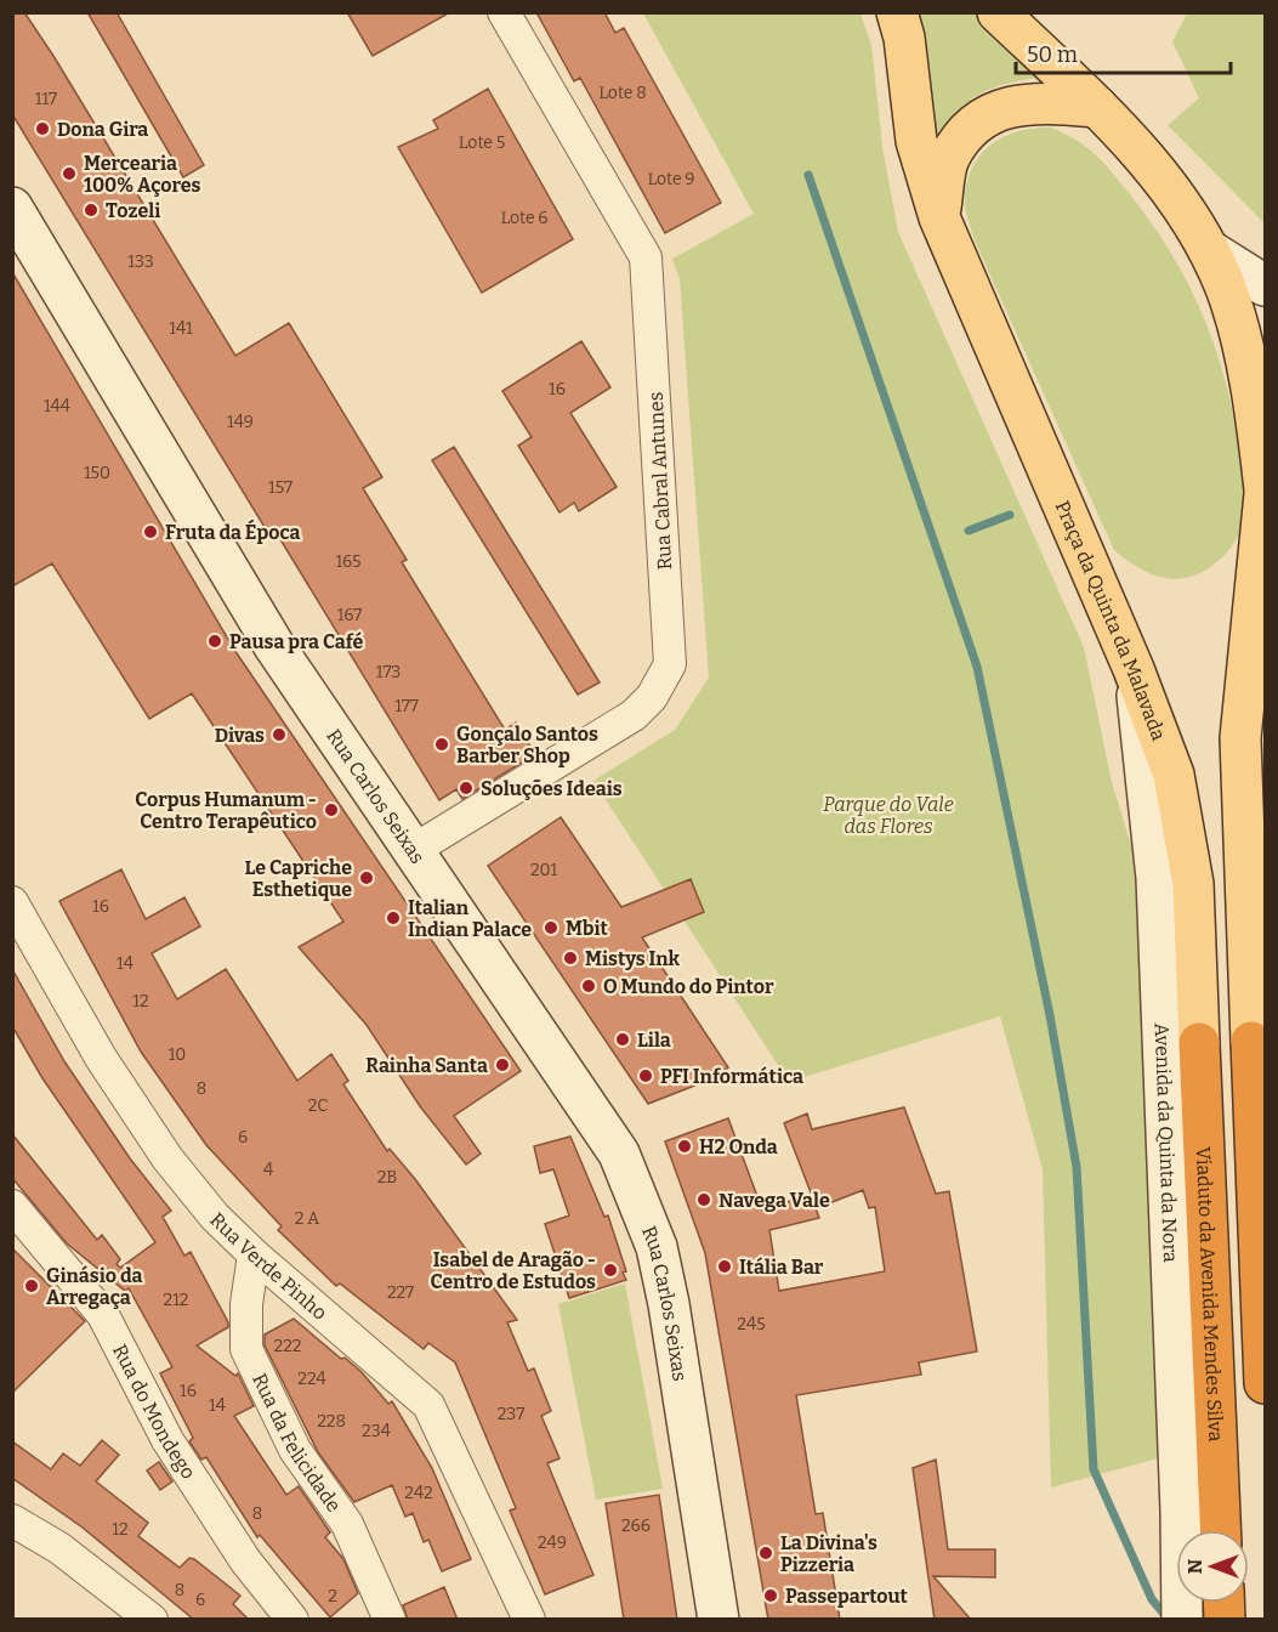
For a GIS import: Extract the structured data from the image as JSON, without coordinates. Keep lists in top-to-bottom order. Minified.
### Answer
{"streets":{"highway":["Viaduto da Avenida Mendes Silva"],"main road":["Praça da Quinta da Malavada"],"street":["Rua Cabral Antunes","Rua Carlos Seixas","Avenida da Quinta da Nora","Rua Verde Pinho","Rua do Mondego","Rua da Felicidade"]},"crossings":[["Rua Cabral Antunes","Rua Carlos Seixas"],["Praça da Quinta da Malavada","Avenida da Quinta da Nora"],["Praça da Quinta da Malavada","Viaduto da Avenida Mendes Silva"],["Rua Verde Pinho","Rua da Felicidade"]],"parks":["Parque do Vale das Flores"],"places":["Dona Gira","Mercearia 100% Açores","Tozeli","Fruta da Época","Pausa pra Café","Divas","Gonçalo Santos Barber Shop","Soluções Ideais","Corpus Humanum - Centro Terapêutico","Le Capriche Esthetique","Italian Indian Palace","Mbit","Mistys Ink","O Mundo do Pintor","Lila","Rainha Santa","PFI Informática","H2 Onda","Navega Vale","Itália Bar","Isabel de Aragão - Centro de Estudos","Ginásio da Arregaça","La Divina's Pizzeria","Passepartout"],"house_numbers":["Lote 8","117","Lote 5","Lote 9","Lote 6","133","141","16","144","149","150","157","165","167","173","177","201","16","14","12","10","8","2C","6","4","2B","2 A","227","212","245","222","224","16","14","237","228","234","242","8","266","12","249","8","2","6"],"scale_bar":"50 m","north":"left"}
